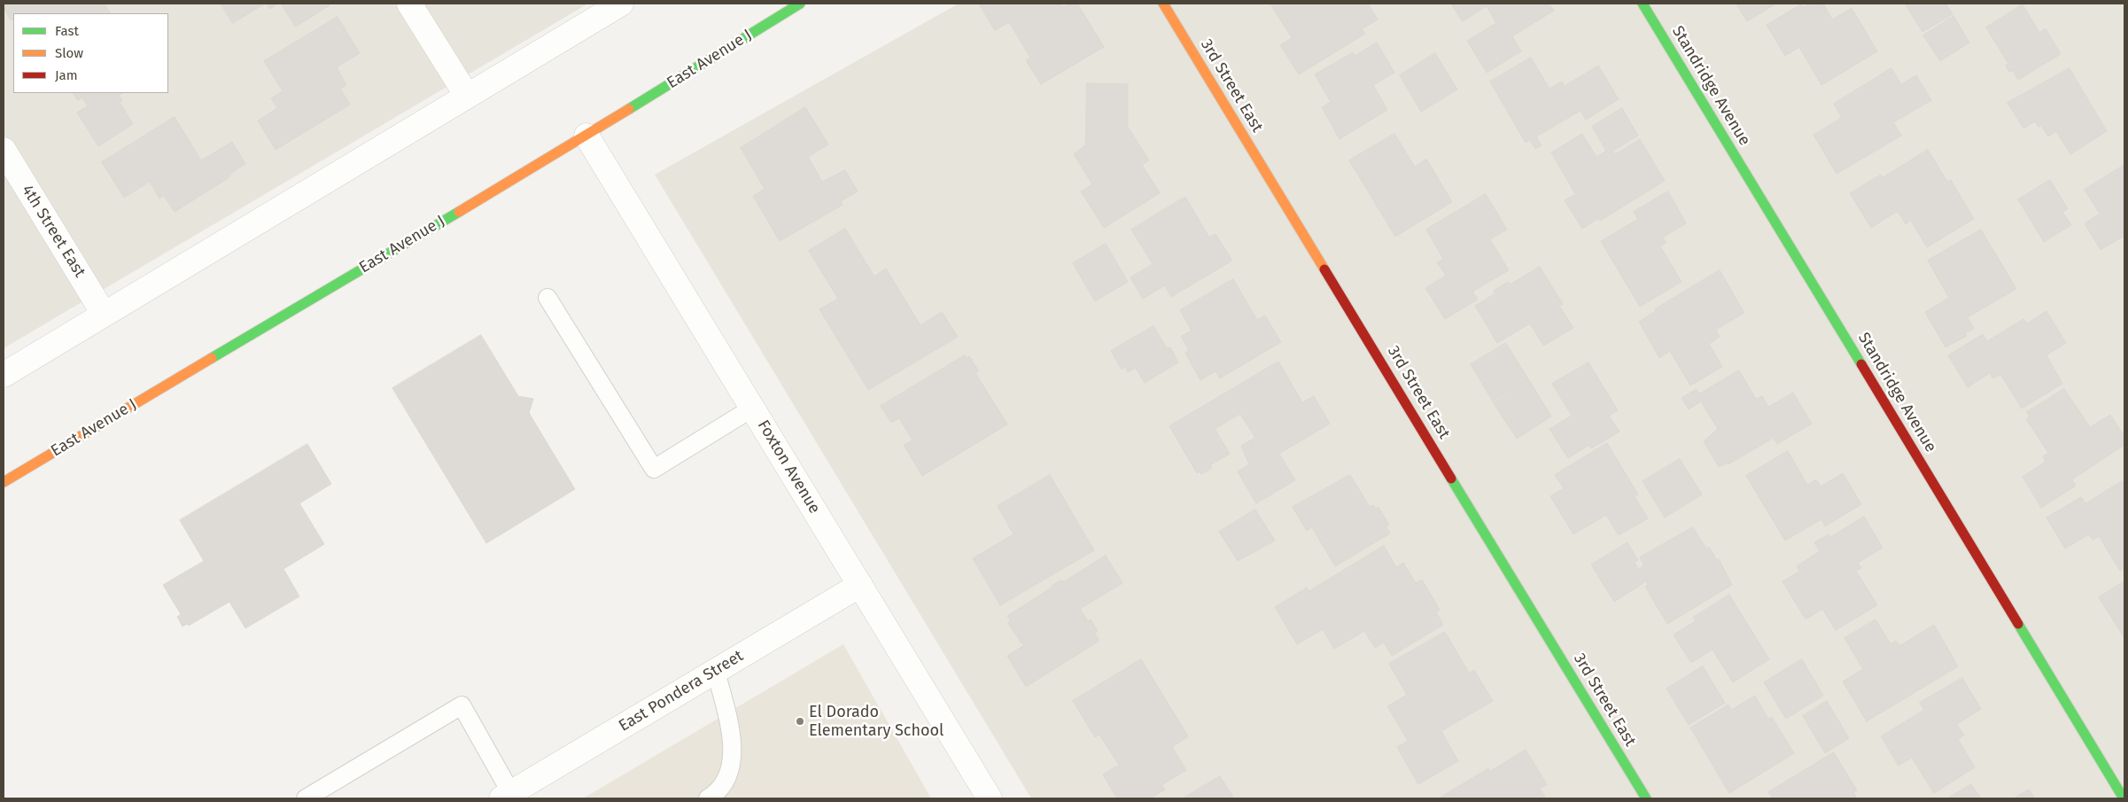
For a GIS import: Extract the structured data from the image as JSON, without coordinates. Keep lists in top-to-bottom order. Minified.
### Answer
{"streets":{"street":["East Avenue J","3rd Street East","Standridge Avenue","4th Street East","Foxton Avenue","East Pondera Street"]},"crossings":[["East Avenue J","Foxton Avenue"],["Foxton Avenue","East Pondera Street"]],"places":["El Dorado Elementary School"],"legend":["Fast","Slow","Jam"]}
